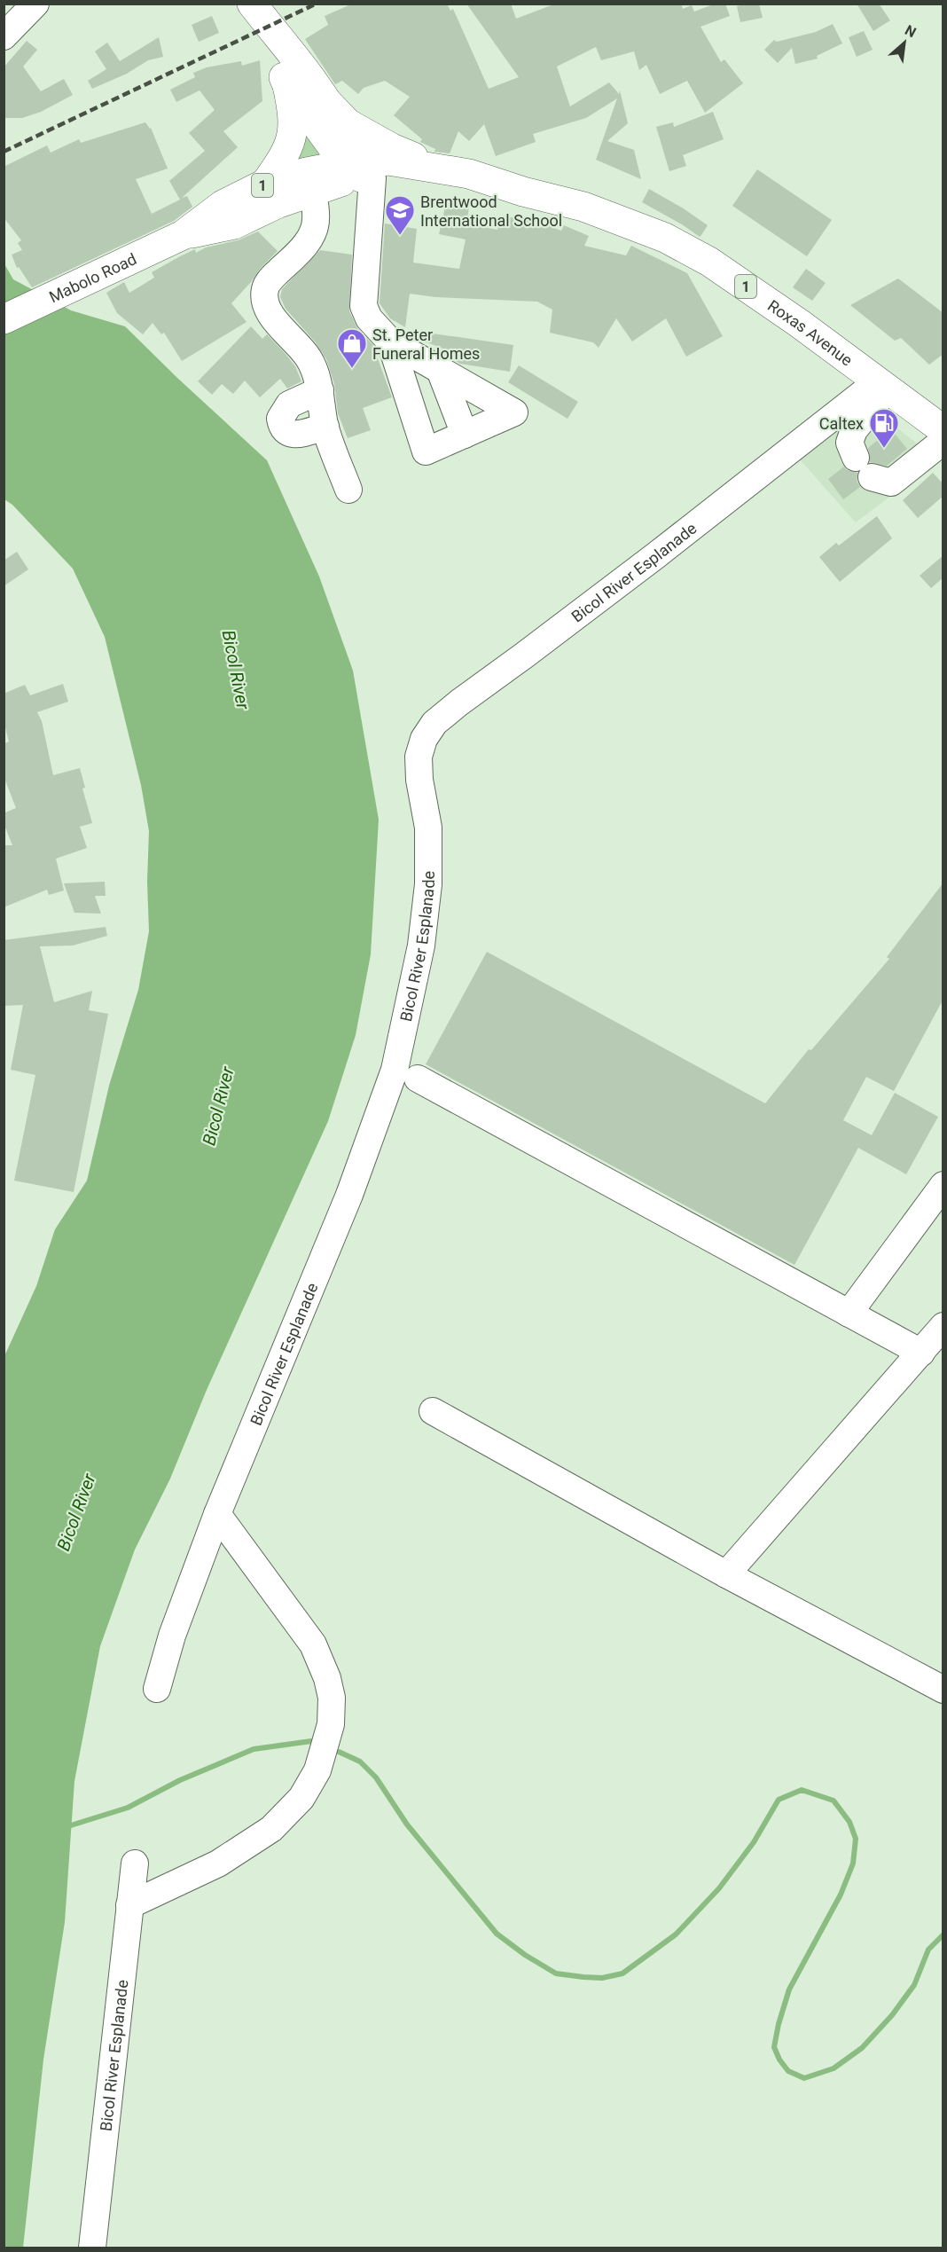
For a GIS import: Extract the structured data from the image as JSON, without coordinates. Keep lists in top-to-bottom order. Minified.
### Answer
{"streets":{"main road":["1","Mabolo Road","Roxas Avenue"],"street":["Bicol River Esplanade"]},"crossings":[["Mabolo Road","Roxas Avenue"],["Roxas Avenue","Bicol River Esplanade"]],"water":["Bicol River"],"places":{"school or university":["Brentwood International School"],"shop":["St. Peter Funeral Homes"],"fuel station":["Caltex"]},"north":"top right"}
